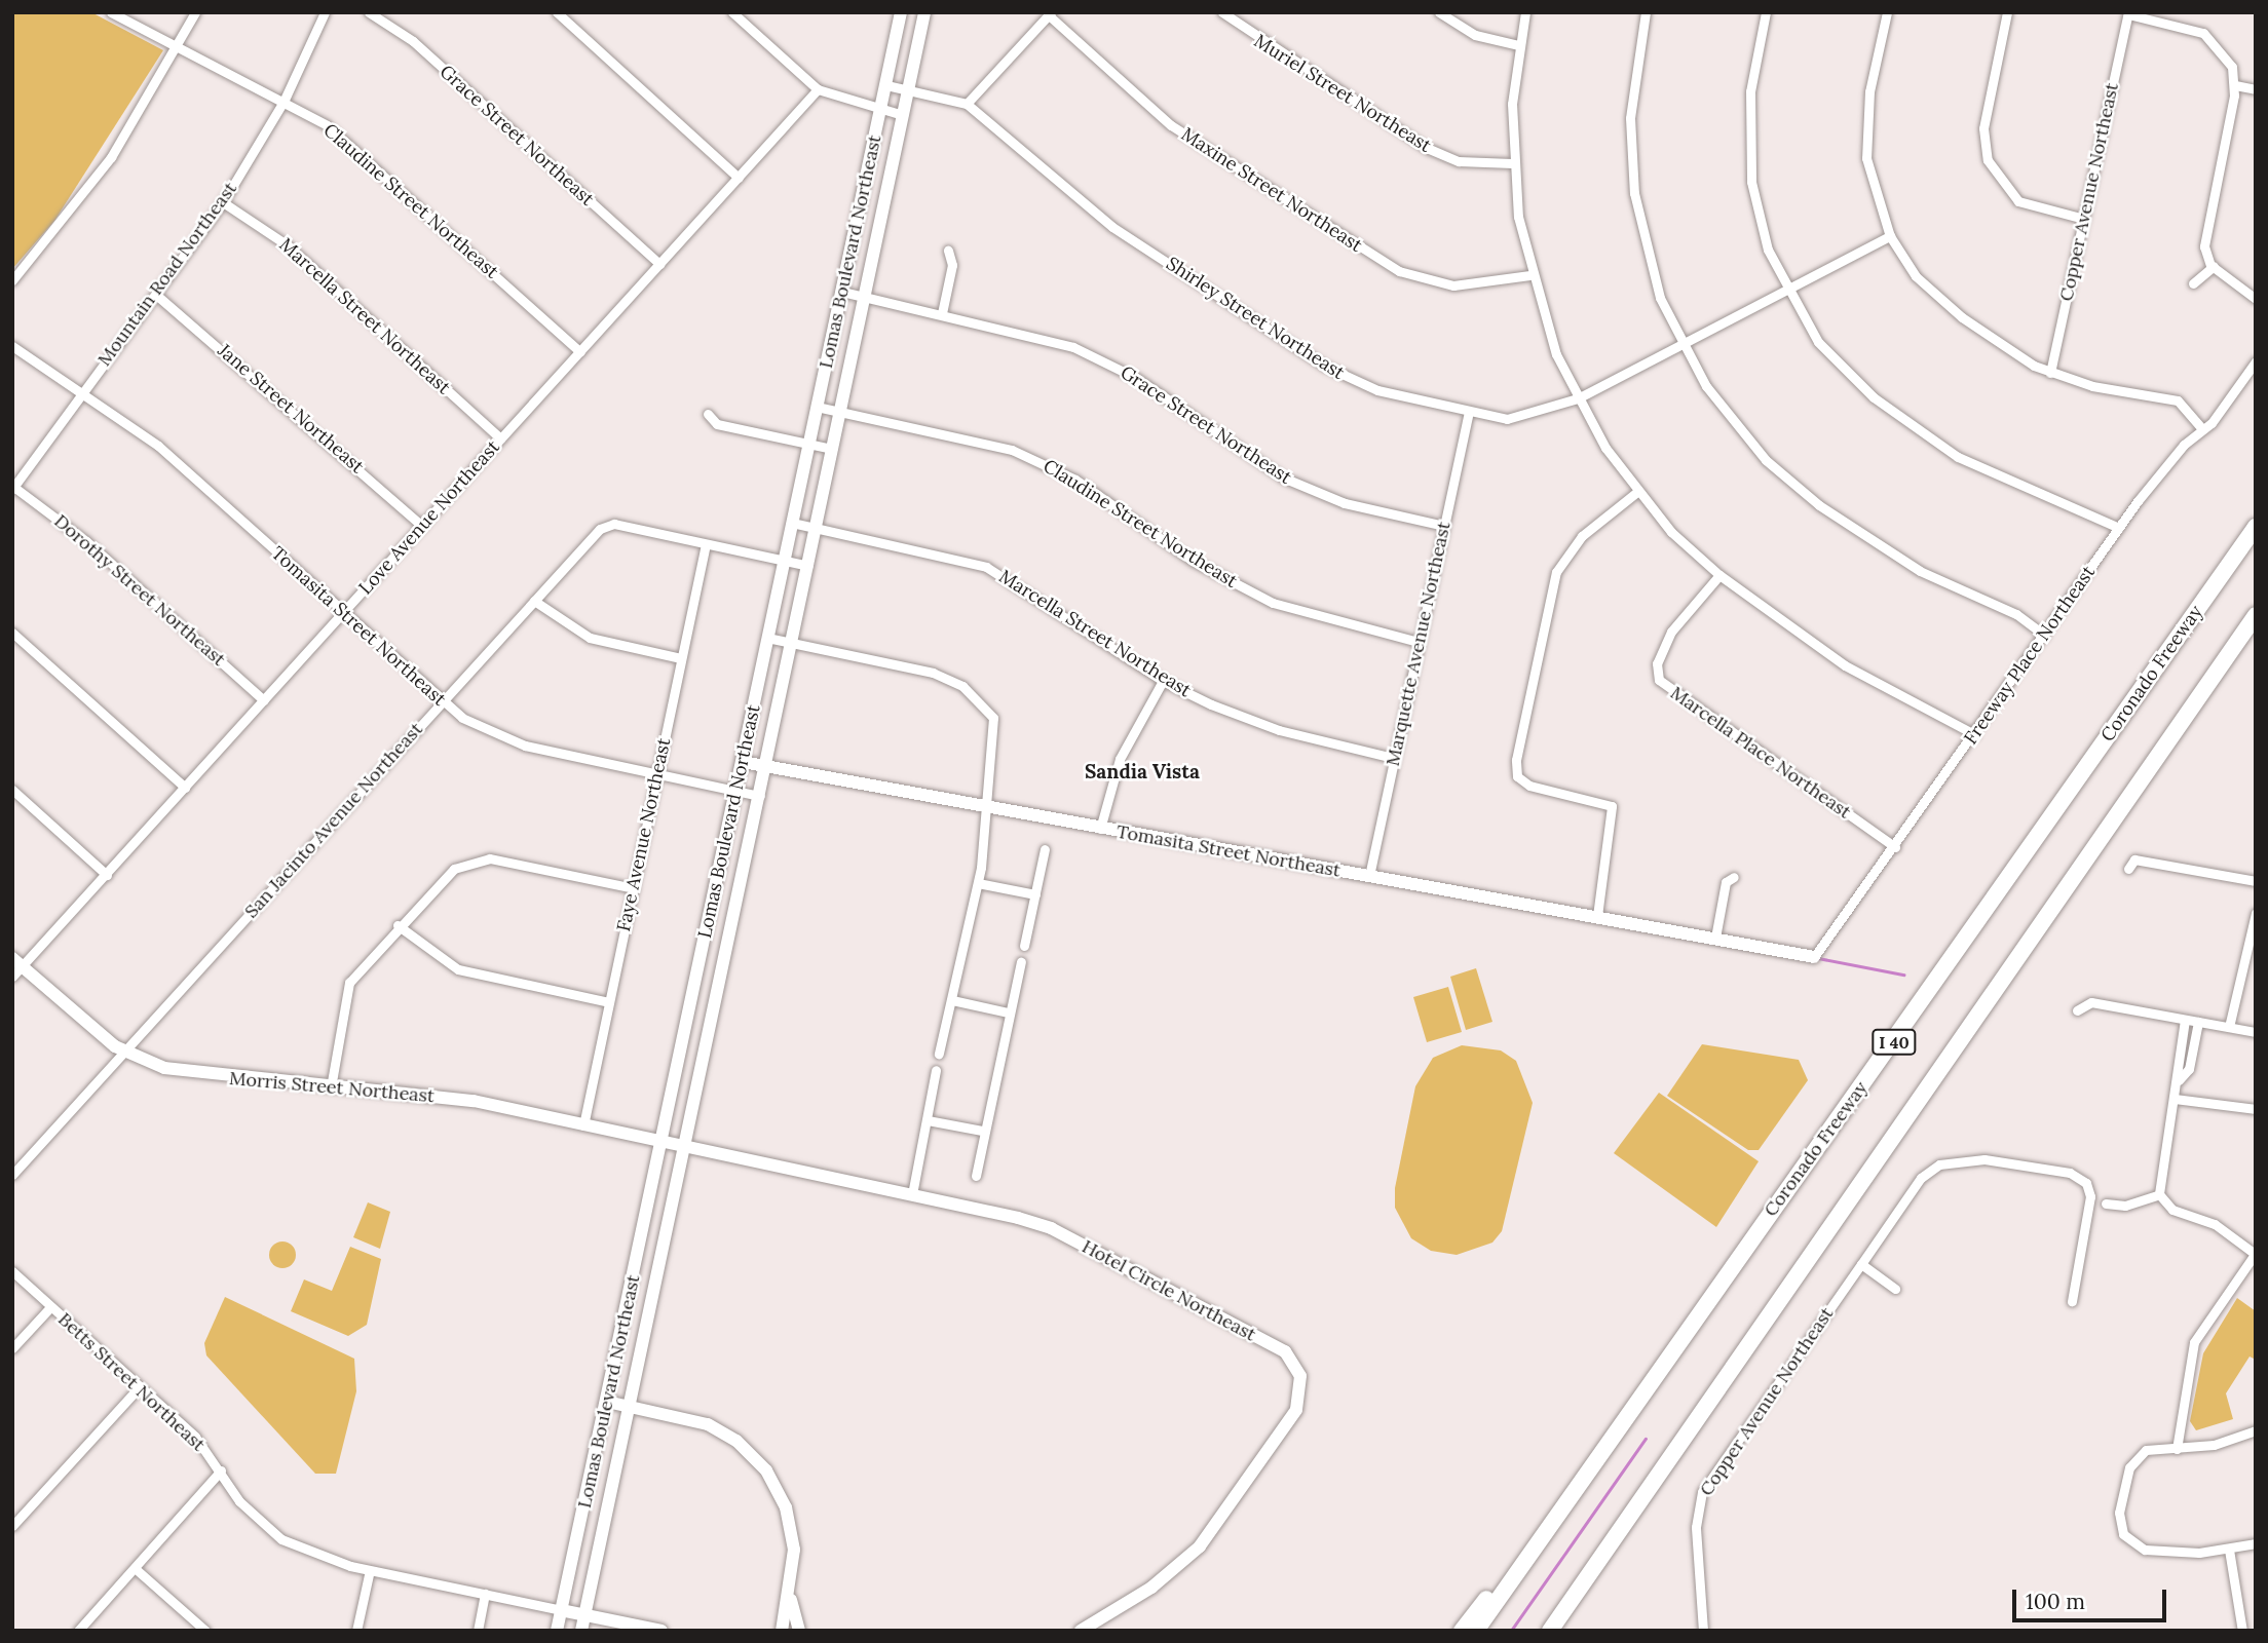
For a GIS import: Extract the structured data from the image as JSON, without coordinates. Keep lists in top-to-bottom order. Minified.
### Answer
{"streets":{"highway":["Coronado Freeway","I 40"],"street":["Muriel Street Northeast","Grace Street Northeast","Maxine Street Northeast","Copper Avenue Northeast","Claudine Street Northeast","Lomas Boulevard Northeast","Mountain Road Northeast","Marcella Street Northeast","Shirley Street Northeast","Jane Street Northeast","Love Avenue Northeast","Dorothy Street Northeast","Tomasita Street Northeast","Marquette Avenue Northeast","Freeway Place Northeast","Marcella Place Northeast","San Jacinto Avenue Northeast","Faye Avenue Northeast","Morris Street Northeast","Hotel Circle Northeast","Betts Street Northeast"]},"crossings":[["Grace Street Northeast","Lomas Boulevard Northeast"],["Grace Street Northeast","Love Avenue Northeast"],["Grace Street Northeast","Marquette Avenue Northeast"],["Claudine Street Northeast","Lomas Boulevard Northeast"],["Claudine Street Northeast","Mountain Road Northeast"],["Claudine Street Northeast","Love Avenue Northeast"],["Claudine Street Northeast","Marquette Avenue Northeast"],["Lomas Boulevard Northeast","Marcella Street Northeast"],["Lomas Boulevard Northeast","Shirley Street Northeast"],["Lomas Boulevard Northeast","Tomasita Street Northeast"],["Lomas Boulevard Northeast","San Jacinto Avenue Northeast"],["Lomas Boulevard Northeast","Morris Street Northeast"],["Lomas Boulevard Northeast","Hotel Circle Northeast"],["Lomas Boulevard Northeast","Betts Street Northeast"],["Mountain Road Northeast","Marcella Street Northeast"],["Mountain Road Northeast","Jane Street Northeast"],["Mountain Road Northeast","Dorothy Street Northeast"],["Mountain Road Northeast","Tomasita Street Northeast"],["Marcella Street Northeast","Love Avenue Northeast"],["Marcella Street Northeast","Marquette Avenue Northeast"],["Shirley Street Northeast","Marquette Avenue Northeast"],["Jane Street Northeast","Love Avenue Northeast"],["Love Avenue Northeast","Dorothy Street Northeast"],["Love Avenue Northeast","Tomasita Street Northeast"],["Love Avenue Northeast","Morris Street Northeast"],["Tomasita Street Northeast","Marquette Avenue Northeast"],["Tomasita Street Northeast","Freeway Place Northeast"],["Tomasita Street Northeast","San Jacinto Avenue Northeast"],["Tomasita Street Northeast","Faye Avenue Northeast"],["Freeway Place Northeast","Marcella Place Northeast"],["San Jacinto Avenue Northeast","Faye Avenue Northeast"],["San Jacinto Avenue Northeast","Morris Street Northeast"],["Faye Avenue Northeast","Morris Street Northeast"],["Morris Street Northeast","Hotel Circle Northeast"]],"districts":["Sandia Vista"],"scale_bar":"100 m"}
